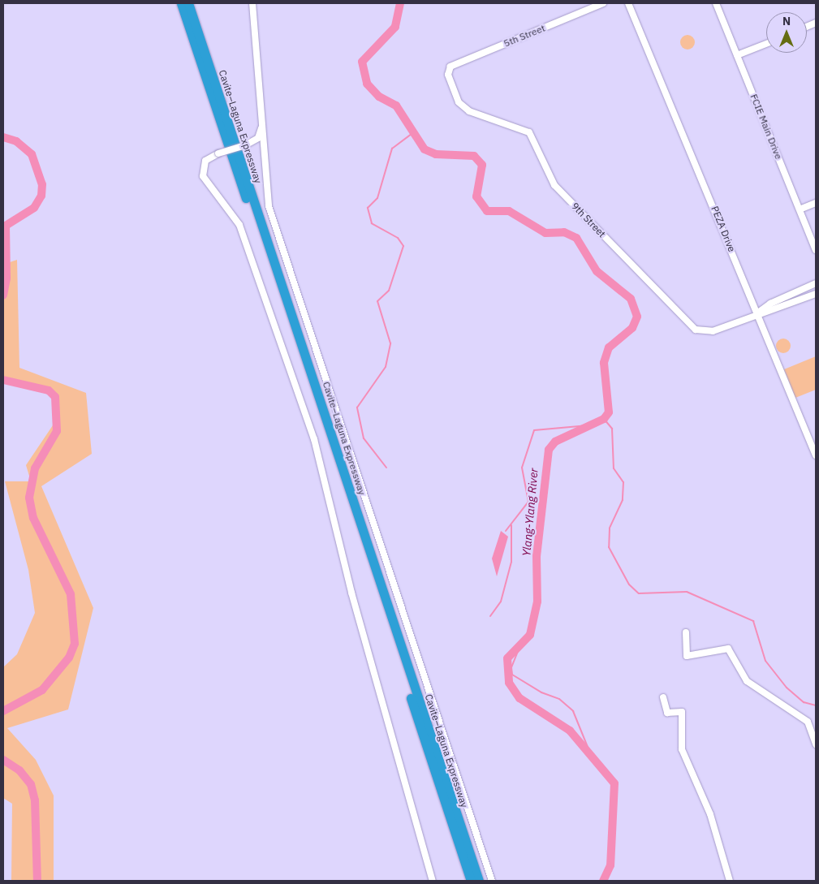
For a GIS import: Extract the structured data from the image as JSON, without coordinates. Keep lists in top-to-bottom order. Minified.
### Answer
{"streets":{"highway":["Cavite–Laguna Expressway"],"street":["5th Street","FCIE Main Drive","9th Street","PEZA Drive"]},"crossings":[["5th Street","9th Street"],["9th Street","PEZA Drive"]],"water":["Ylang-Ylang River"],"north":"top"}
